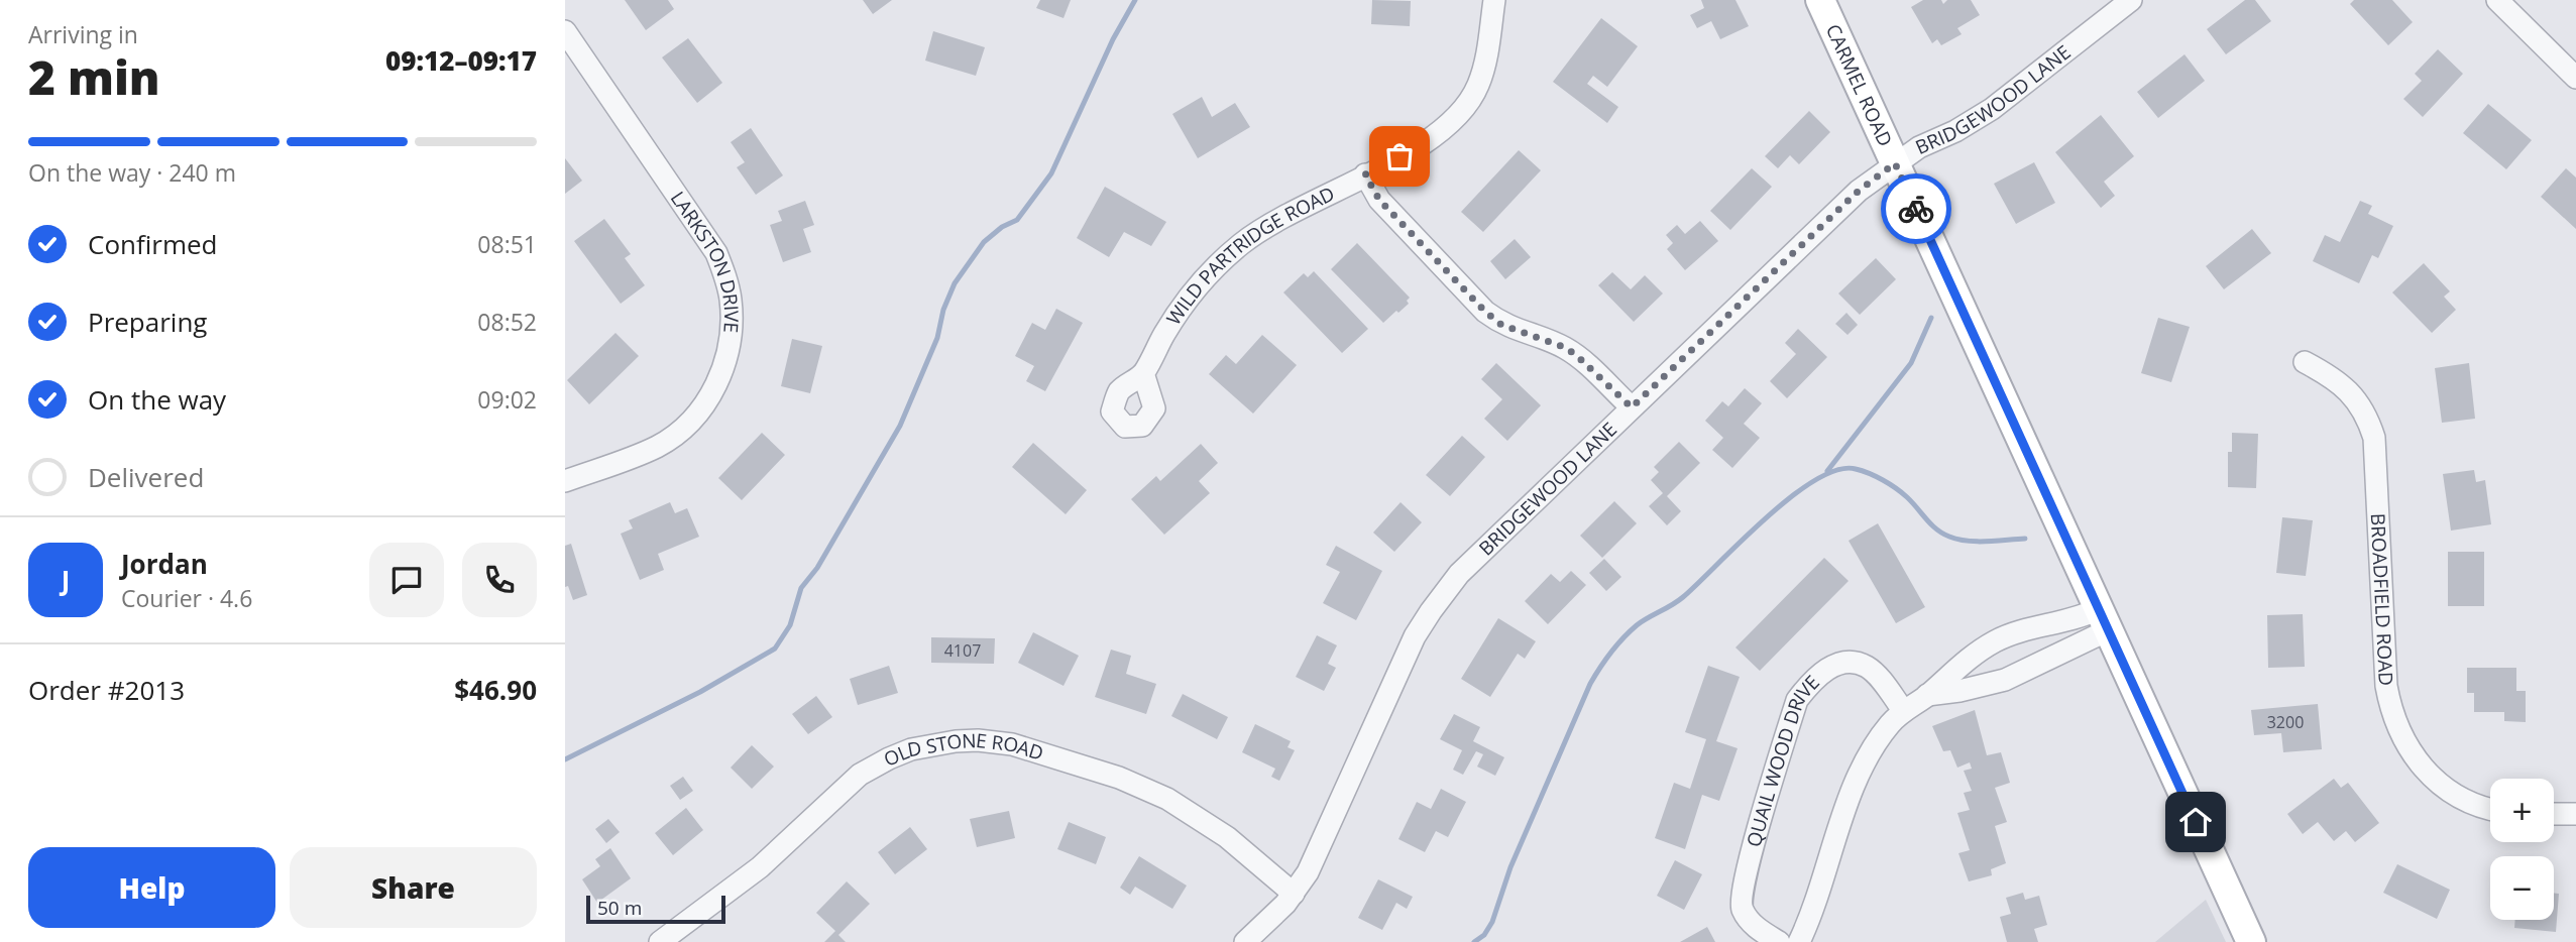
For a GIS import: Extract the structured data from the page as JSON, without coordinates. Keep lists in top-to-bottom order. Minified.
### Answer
{"streets":{"main road":["CARMEL ROAD"],"street":["BRIDGEWOOD LANE","WILD PARTRIDGE ROAD","LARKSTON DRIVE","BROADFIELD ROAD","OLD STONE ROAD","QUAIL WOOD DRIVE"]},"crossings":[["CARMEL ROAD","BRIDGEWOOD LANE"],["BRIDGEWOOD LANE","OLD STONE ROAD"]],"house_numbers":["4107","3200"],"scale_bar":"50 m","page":{"heading":["2 min","Arriving in","09:12–09:17"],"panel":["Jordan","Courier · 4.6","Order #2013","$46.90"],"bar":"On the way · 240 m","list":[["Confirmed","08:51"],["Preparing","08:52"],["On the way","09:02"],"Delivered"],"round":"J","map_buttons":["+","−"],"buttons":["Help","Share"],"scale":"50 m"}}
